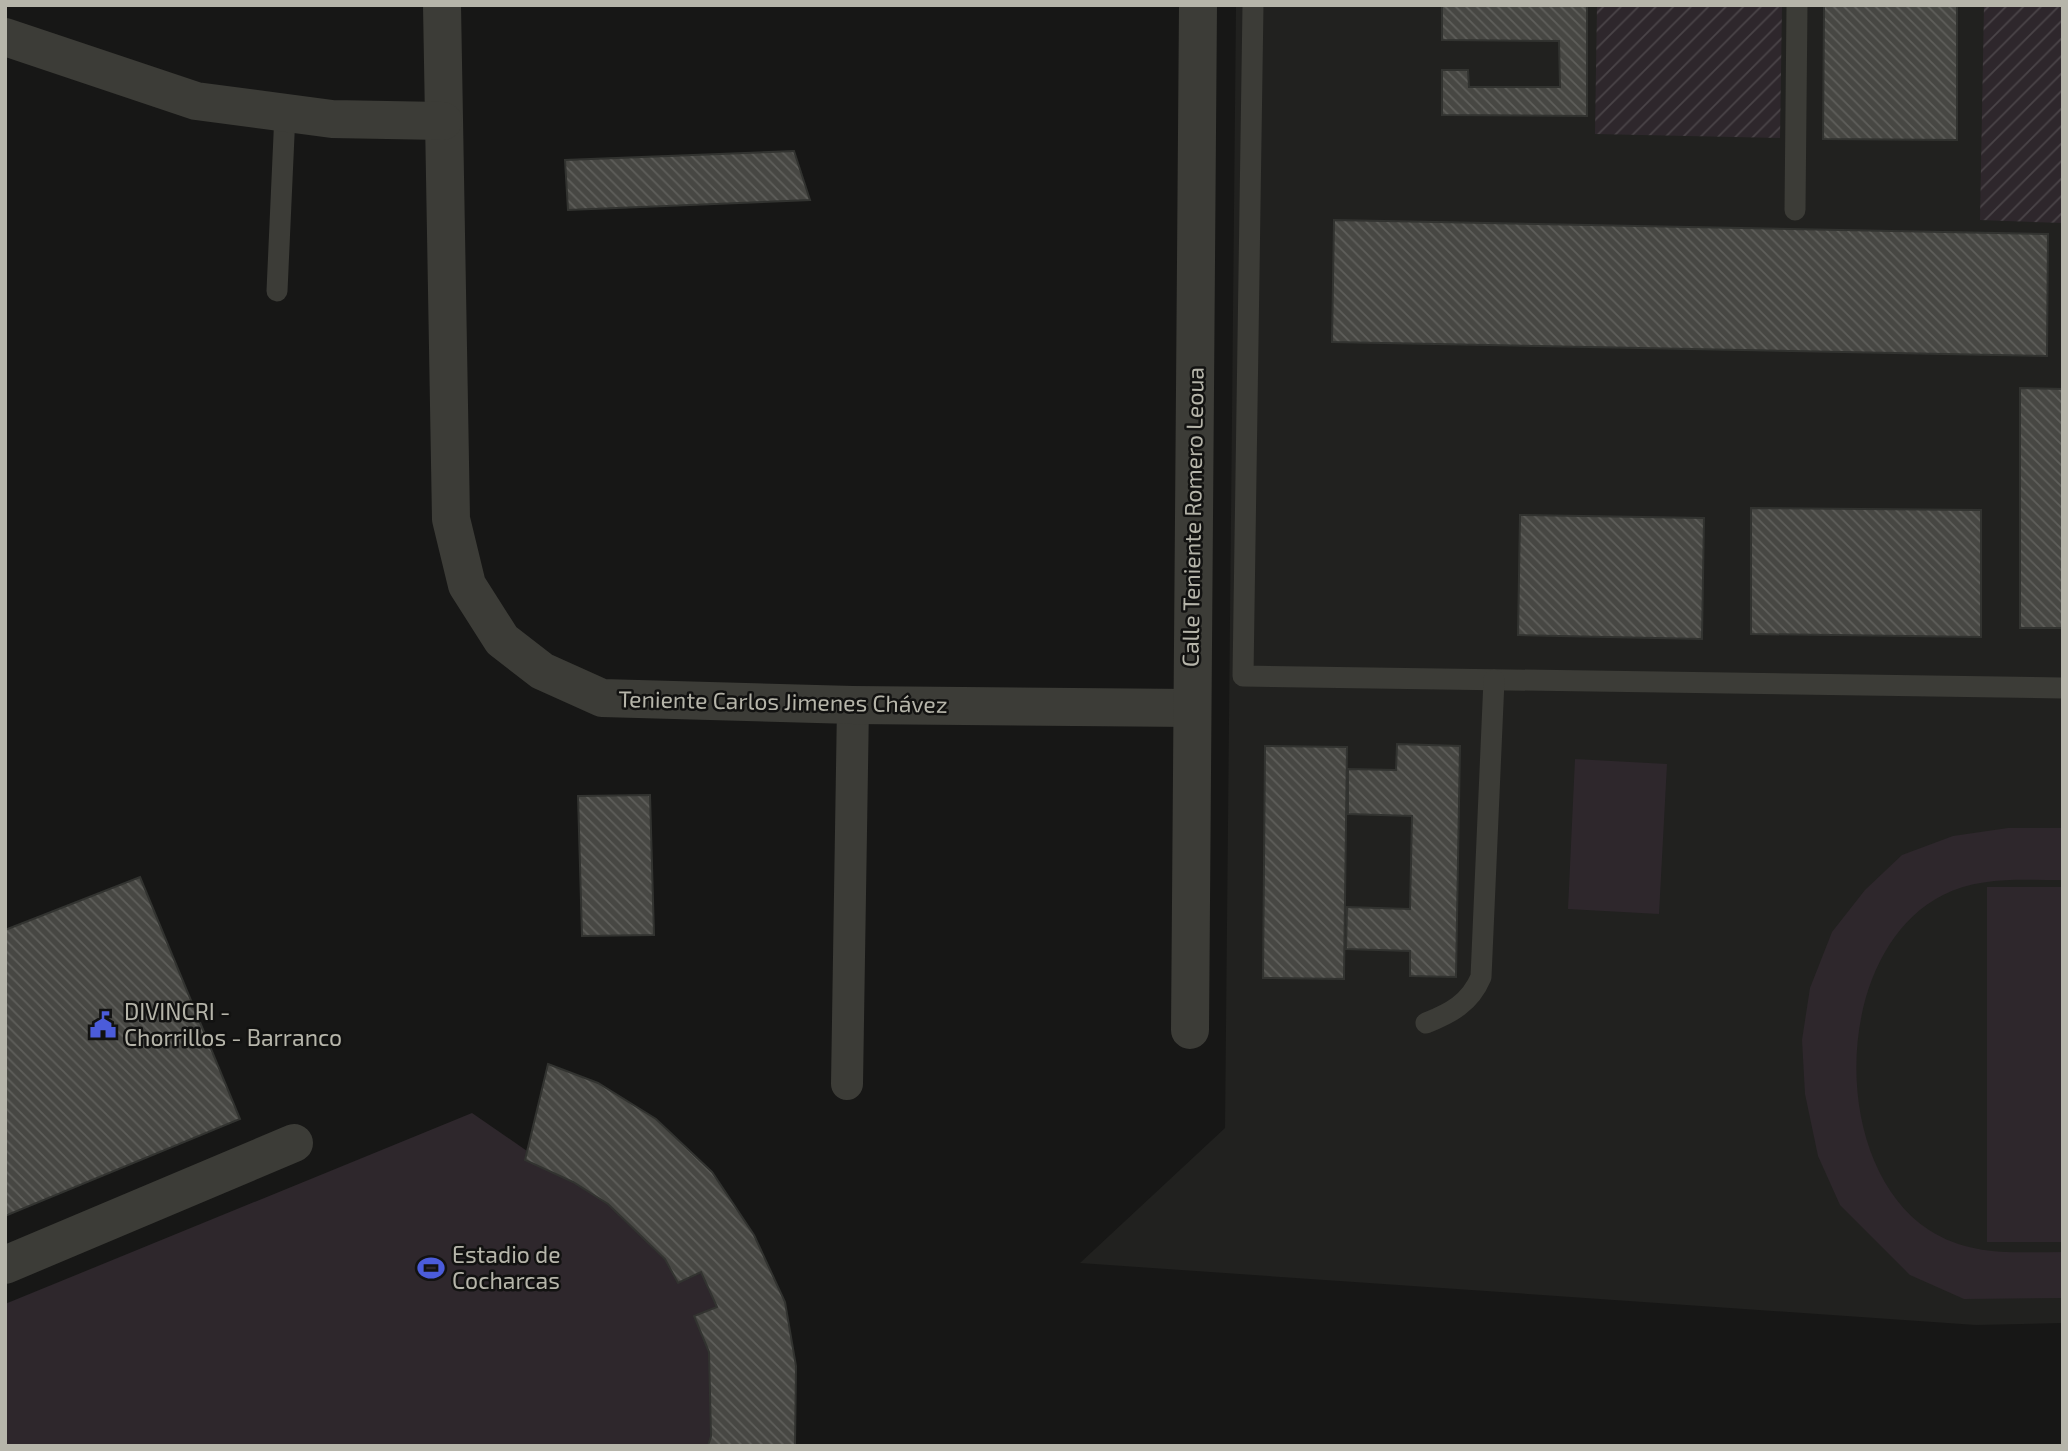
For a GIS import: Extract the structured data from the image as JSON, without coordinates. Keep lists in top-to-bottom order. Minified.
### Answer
{"streets":{"street":["Calle Teniente Romero Leoua","Teniente Carlos Jimenes Chávez"]},"crossings":[["Calle Teniente Romero Leoua","Teniente Carlos Jimenes Chávez"]],"places":{"public building":["DIVINCRI - Chorrillos - Barranco"],"sports":["Estadio de Cocharcas"]}}
